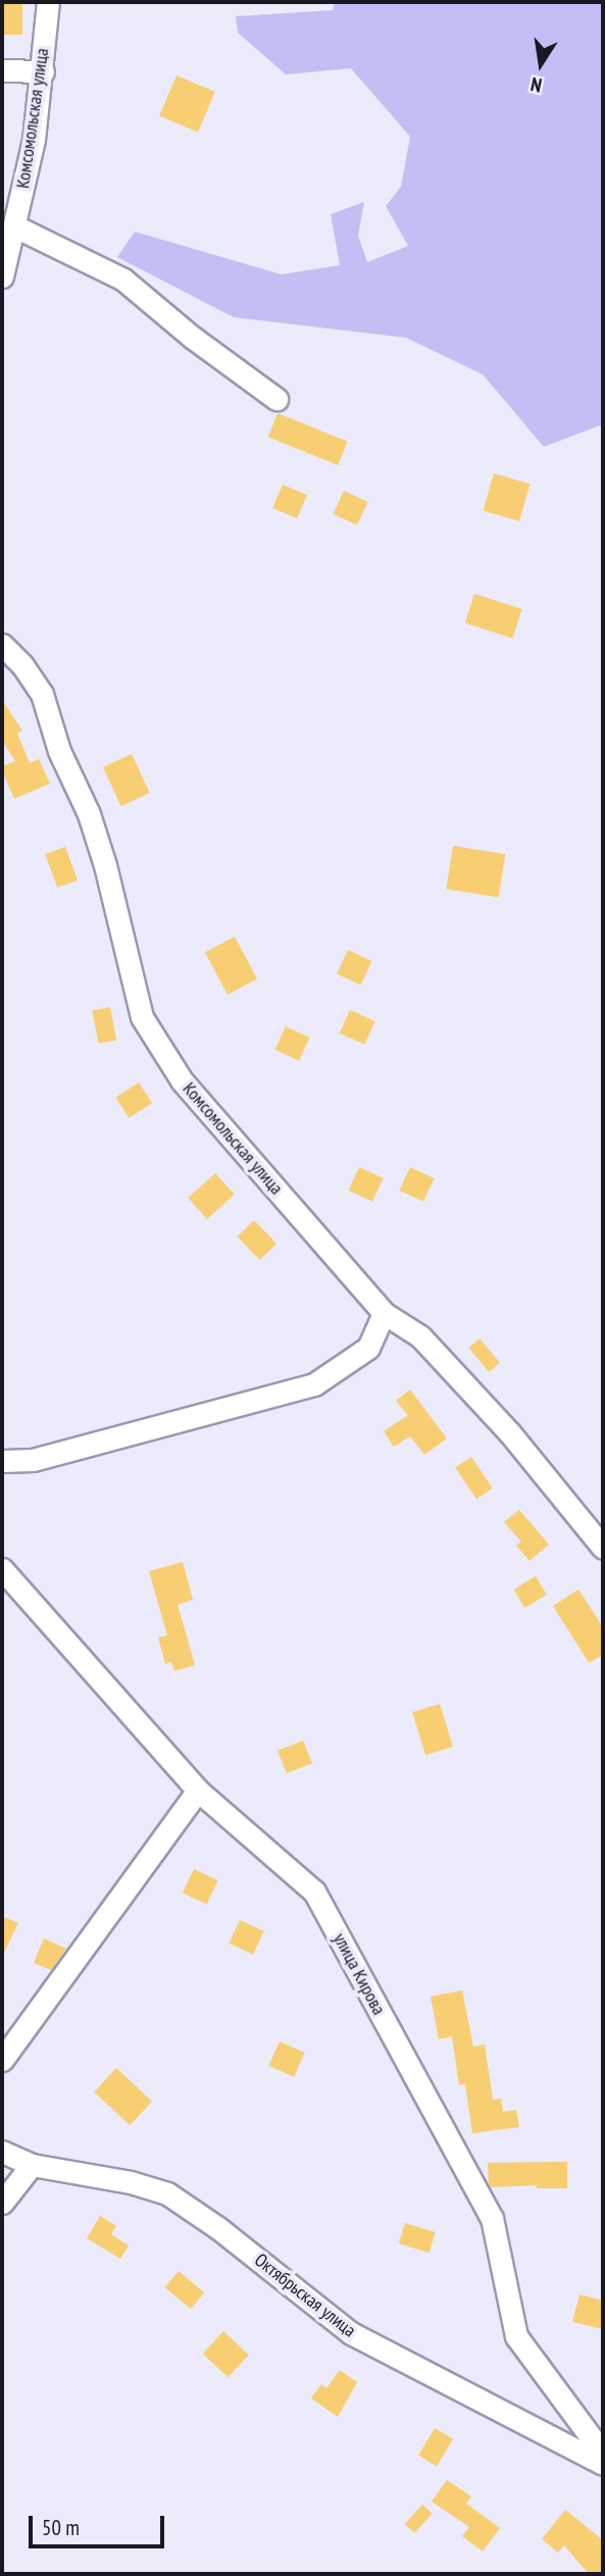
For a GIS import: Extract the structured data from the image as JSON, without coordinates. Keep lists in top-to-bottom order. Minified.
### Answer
{"streets":{"street":["Комсомольская улица","улица Кирова","Октябрьская улица"]},"scale_bar":"50 m","north":"bottom"}
